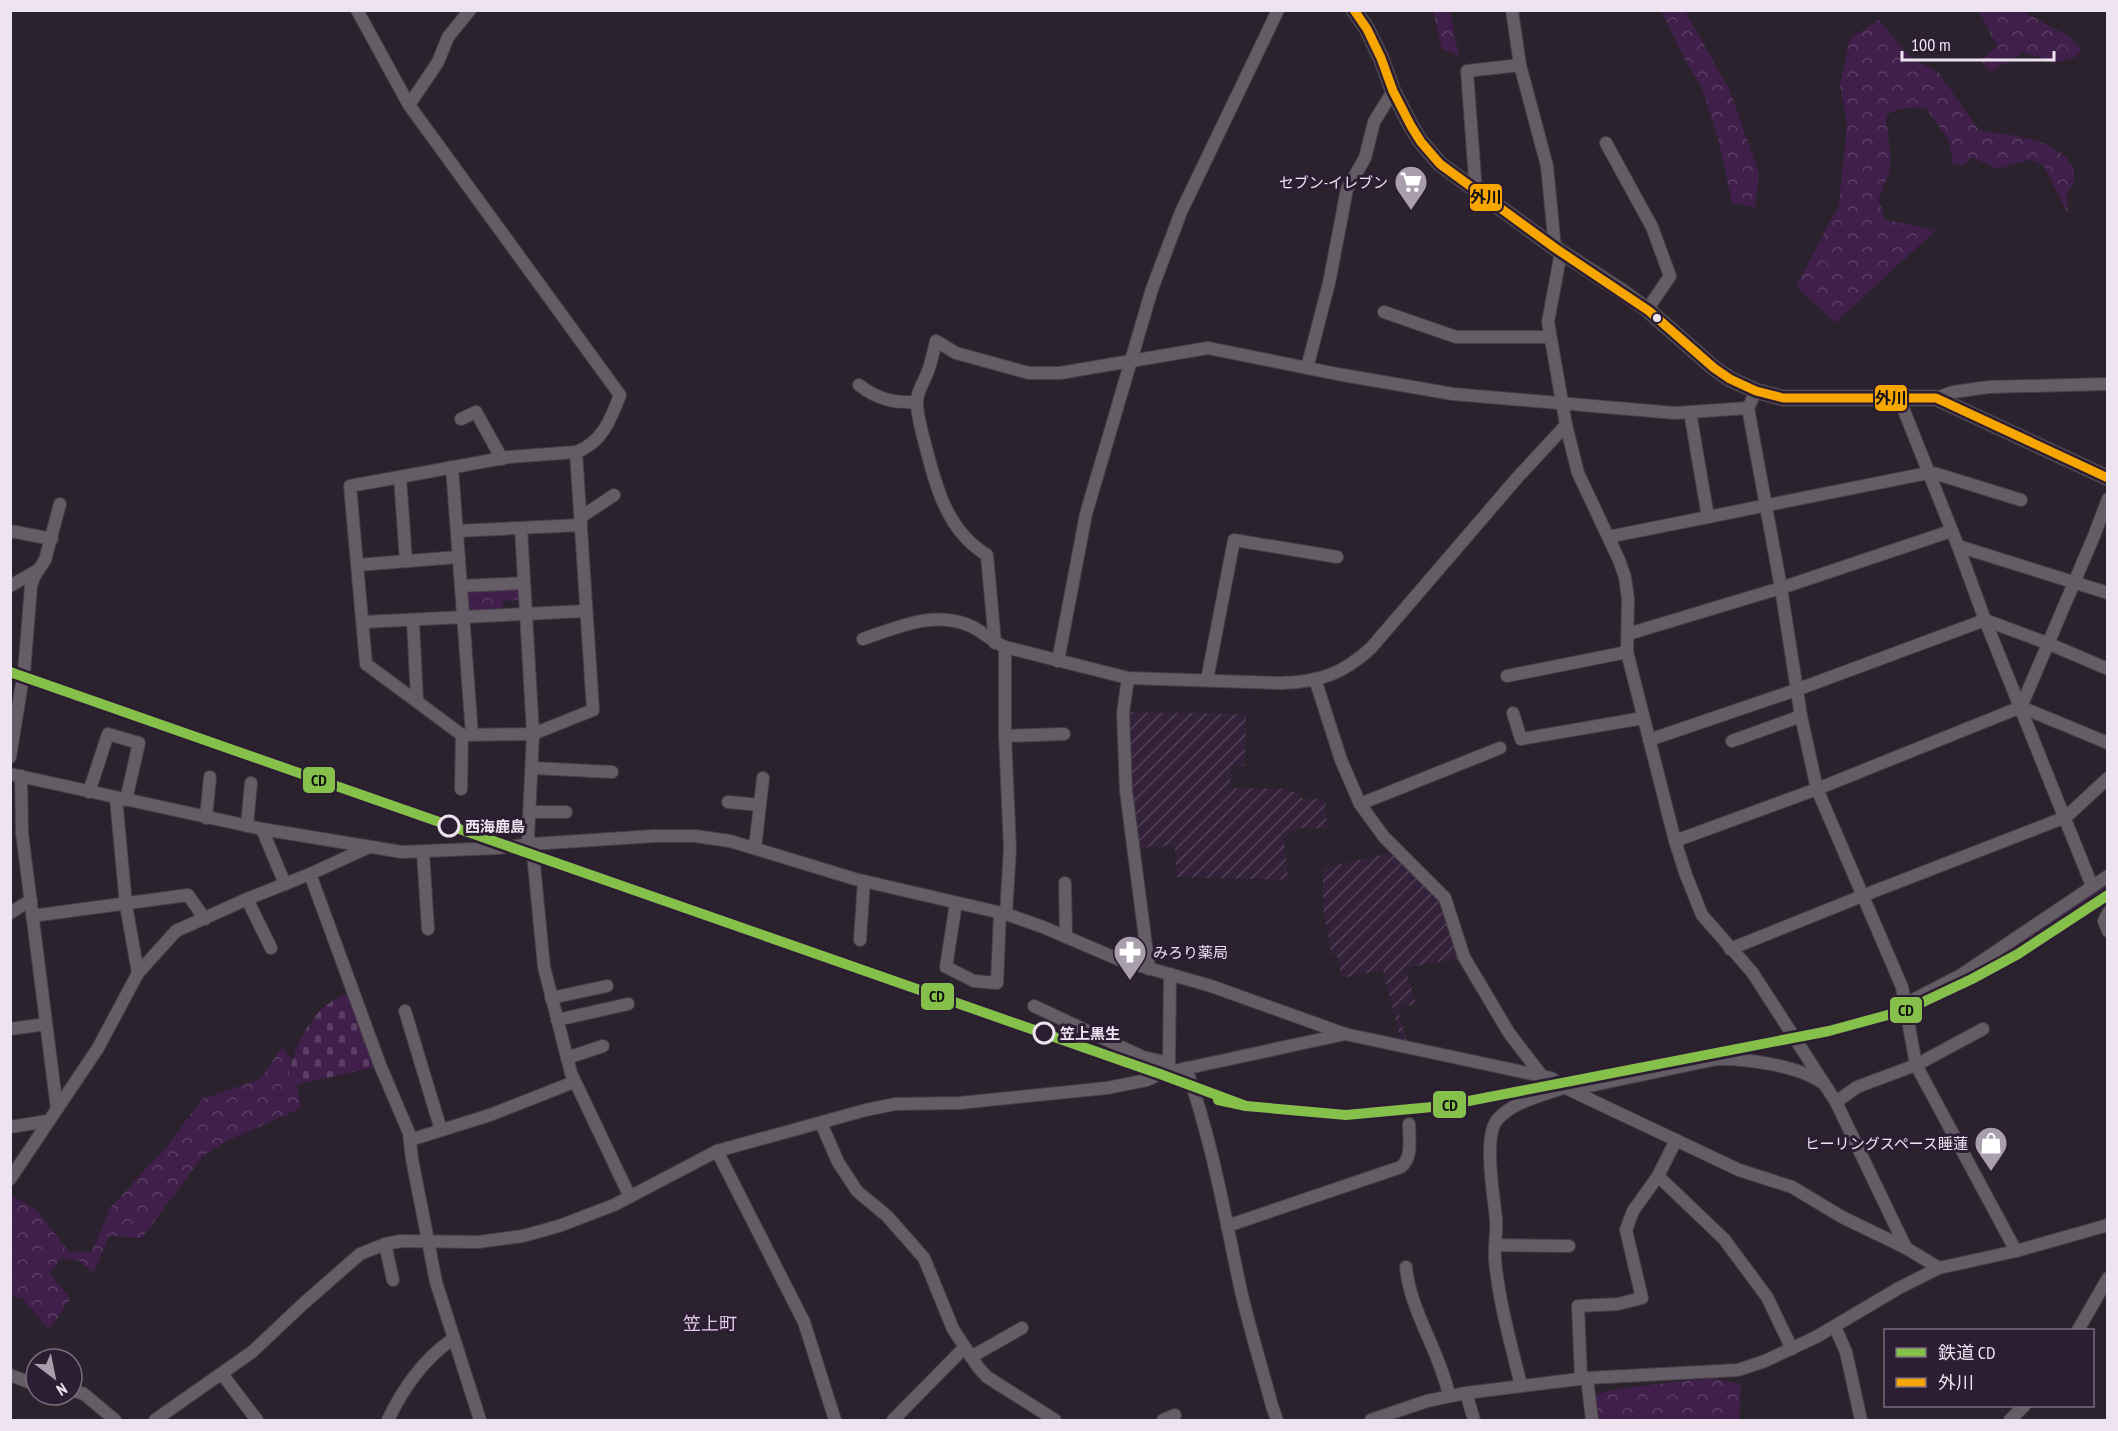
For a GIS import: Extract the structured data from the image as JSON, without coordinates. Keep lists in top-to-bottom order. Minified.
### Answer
{"districts":["笠上町"],"places":{"supermarket":["セブン-イレブン"],"other":["西海鹿島","笠上黒生"],"pharmacy":["みろり薬局"],"shop":["ヒーリングスペース睡蓮"]},"lines":["transit line 外川","rail line CD"],"legend":["鉄道 CD","外川"],"scale_bar":"100 m","north":"bottom right"}
